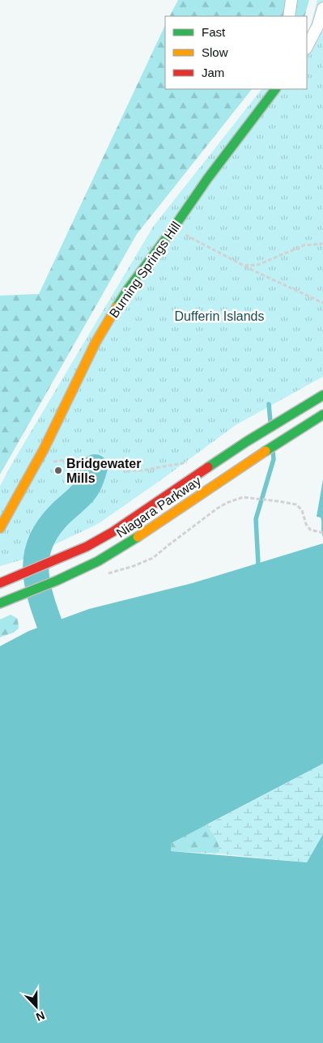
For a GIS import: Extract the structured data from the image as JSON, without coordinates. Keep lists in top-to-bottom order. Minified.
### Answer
{"streets":{"main road":["Burning Springs Hill","Niagara Parkway"]},"parks":["Dufferin Islands"],"places":["Bridgewater Mills"],"legend":["Fast","Slow","Jam"],"north":"bottom"}
